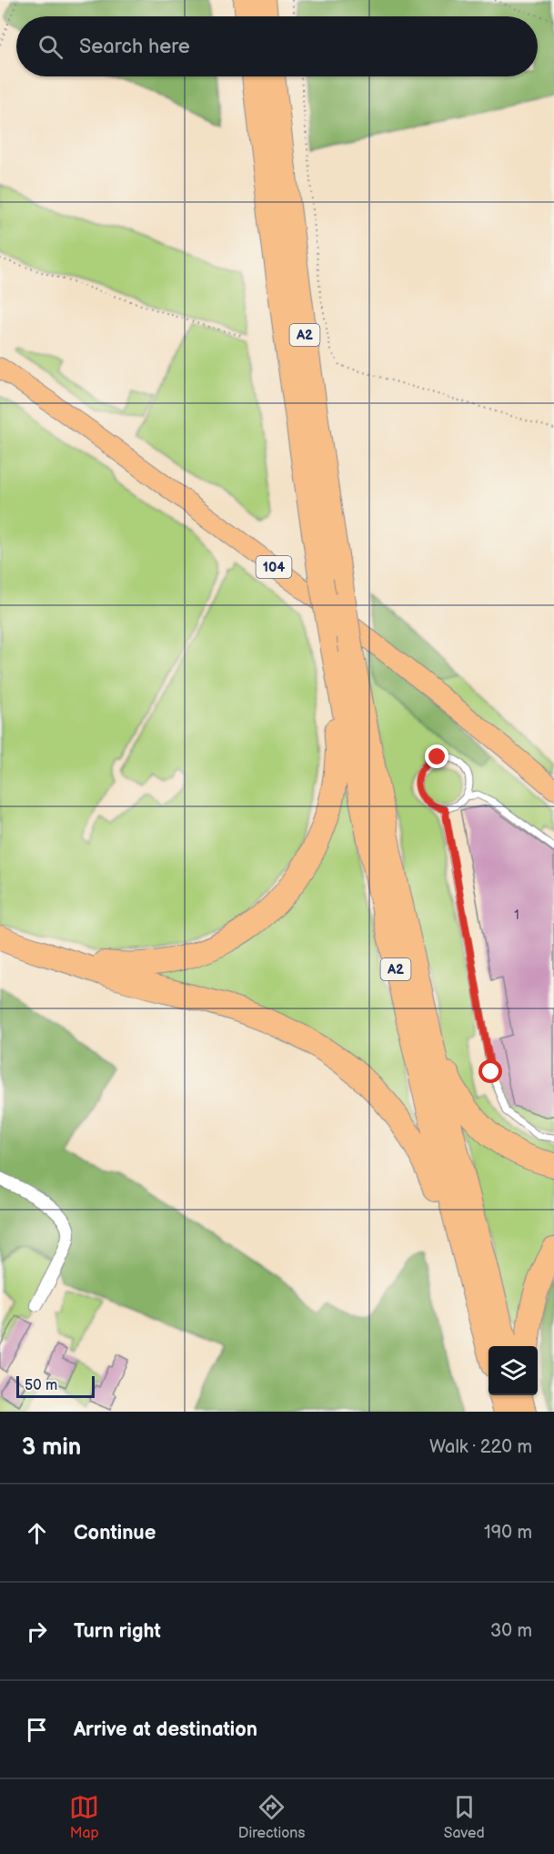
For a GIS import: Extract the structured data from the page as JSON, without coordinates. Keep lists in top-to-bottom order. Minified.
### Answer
{"streets":{"highway":["A2"],"main road":["104"]},"house_numbers":["1"],"scale_bar":"50 m","page":{"search":"Search here","scale":"50 m","heading":["3 min","Walk · 220 m"],"list":[["Continue","190 m"],["Turn right","30 m"],"Arrive at destination"],"nav":["Map","Directions","Saved"]}}
